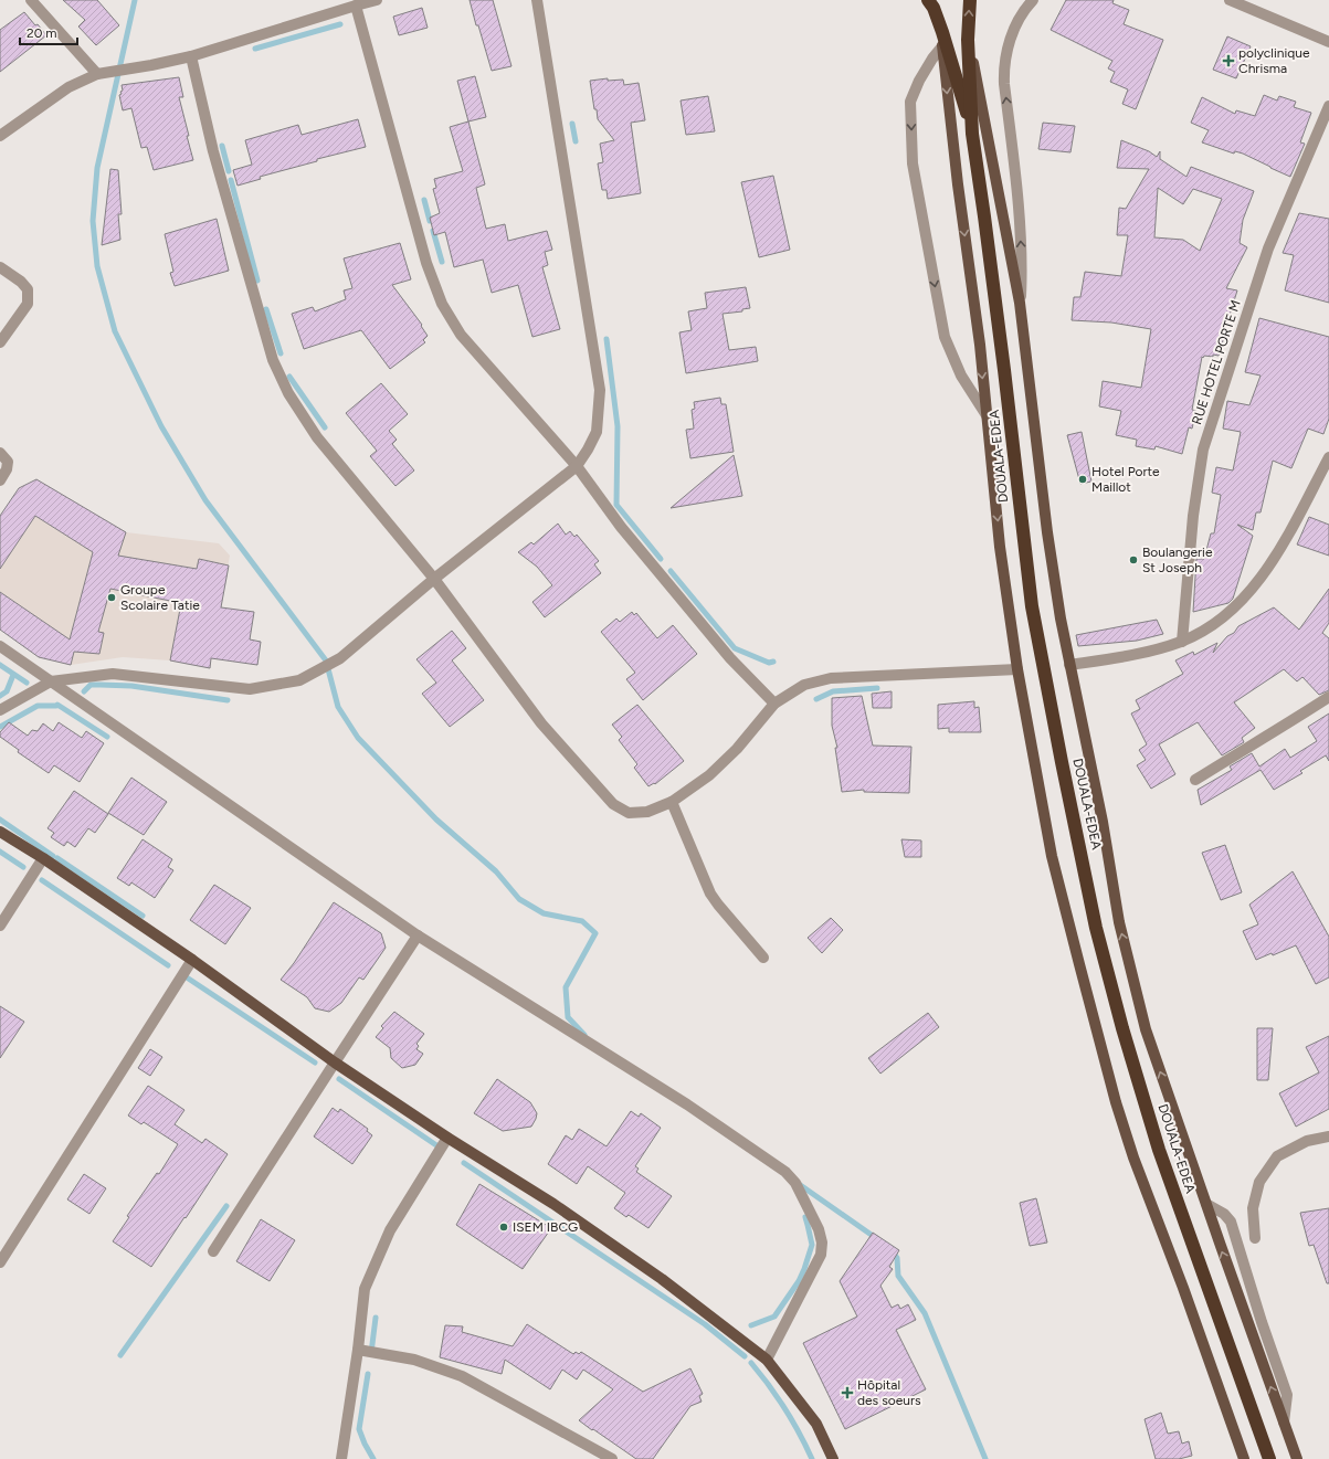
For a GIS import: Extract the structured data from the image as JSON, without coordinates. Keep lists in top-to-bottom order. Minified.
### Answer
{"streets":{"highway":["DOUALA-EDEA"],"street":["RUE HOTEL PORTE M"]},"places":{"health":["polyclinique Chrisma","Hôpital des soeurs"],"other":["Hotel Porte Maillot","Boulangerie St Joseph","Groupe Scolaire Tatie","ISEM IBCG"]},"scale_bar":"20 m"}
